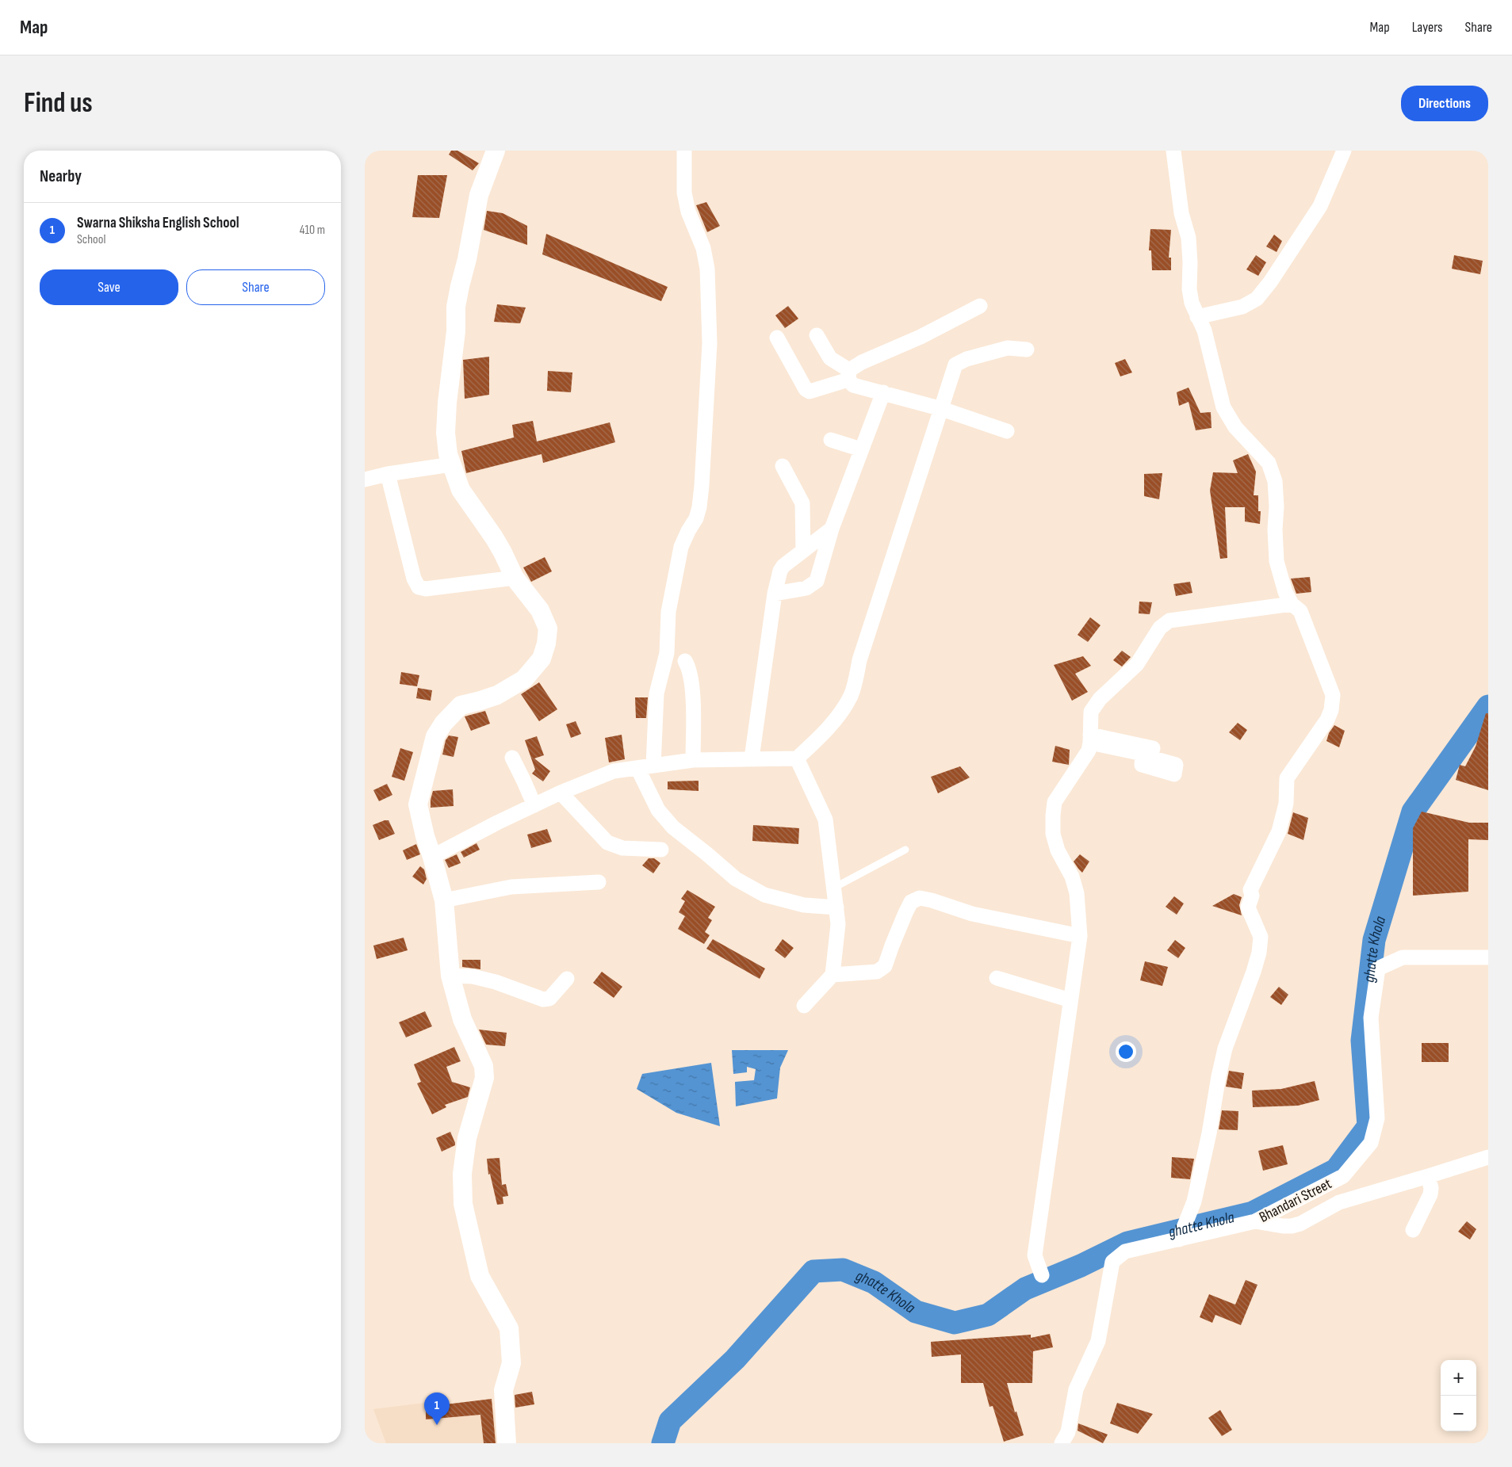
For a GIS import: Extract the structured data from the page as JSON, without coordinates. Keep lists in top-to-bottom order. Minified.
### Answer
{"streets":{"street":["Bhandari Street"]},"water":["ghatte Khola"],"page":{"header":"Map","nav":["Map","Layers","Share"],"buttons":["Directions",["Save","Share"]],"title":"Find us","heading":"Nearby","list":[{"mark":"1","name":"Swarna Shiksha English School","note":"School","value":"410 m"}],"map_buttons":["+","−"],"pins":"1"}}
